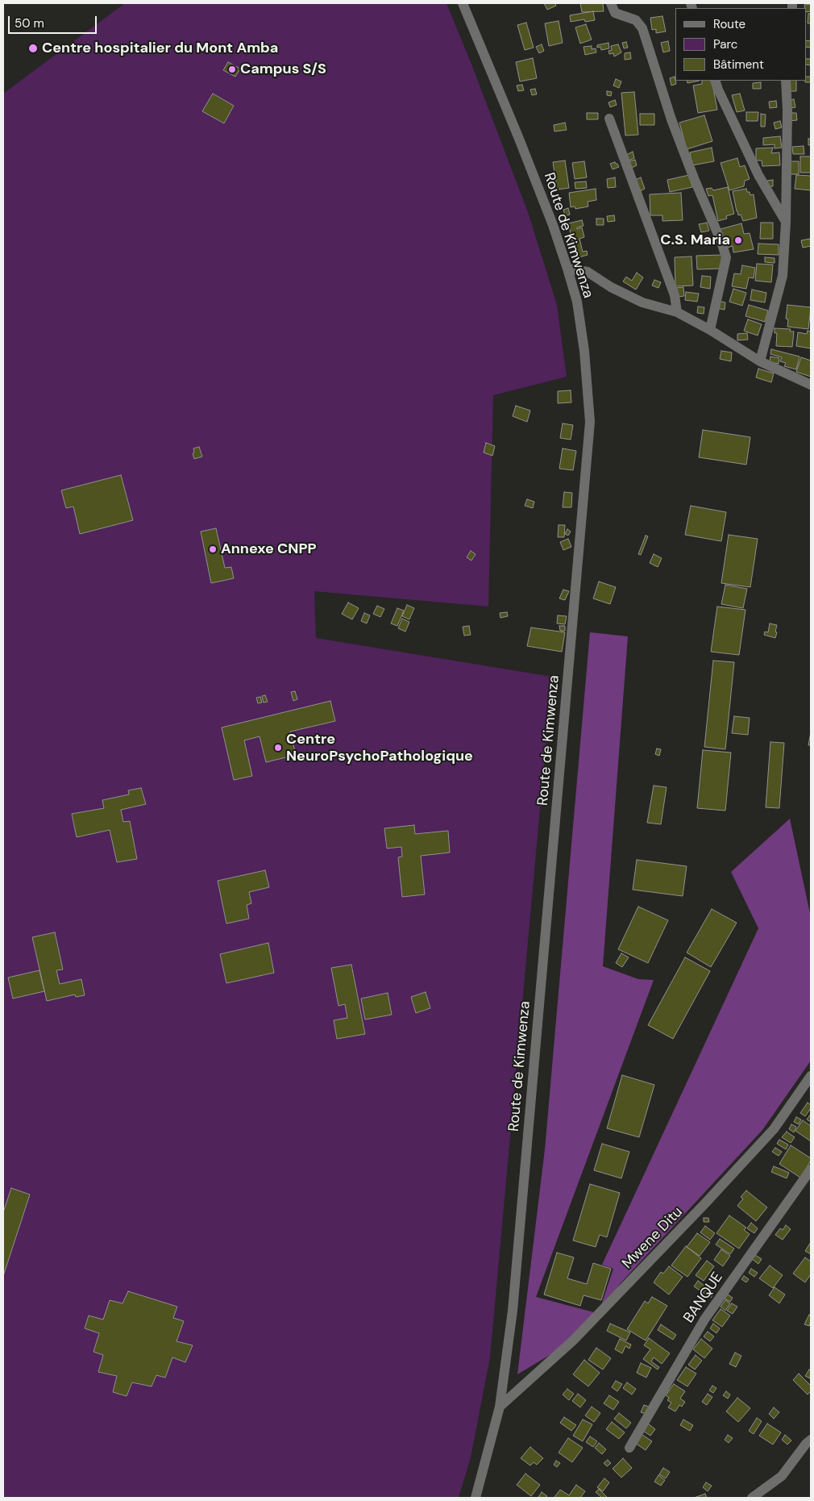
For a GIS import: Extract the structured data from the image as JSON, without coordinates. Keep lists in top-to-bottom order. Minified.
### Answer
{"streets":{"street":["Route de Kimwenza","Mwene Ditu","BANQUE"]},"crossings":[["Route de Kimwenza","Mwene Ditu"]],"places":["Centre hospitalier du Mont Amba","Campus S/S","C.S. Maria","Annexe CNPP","Centre NeuroPsychoPathologique"],"legend":["Route","Parc","Bâtiment"],"scale_bar":"50 m"}
